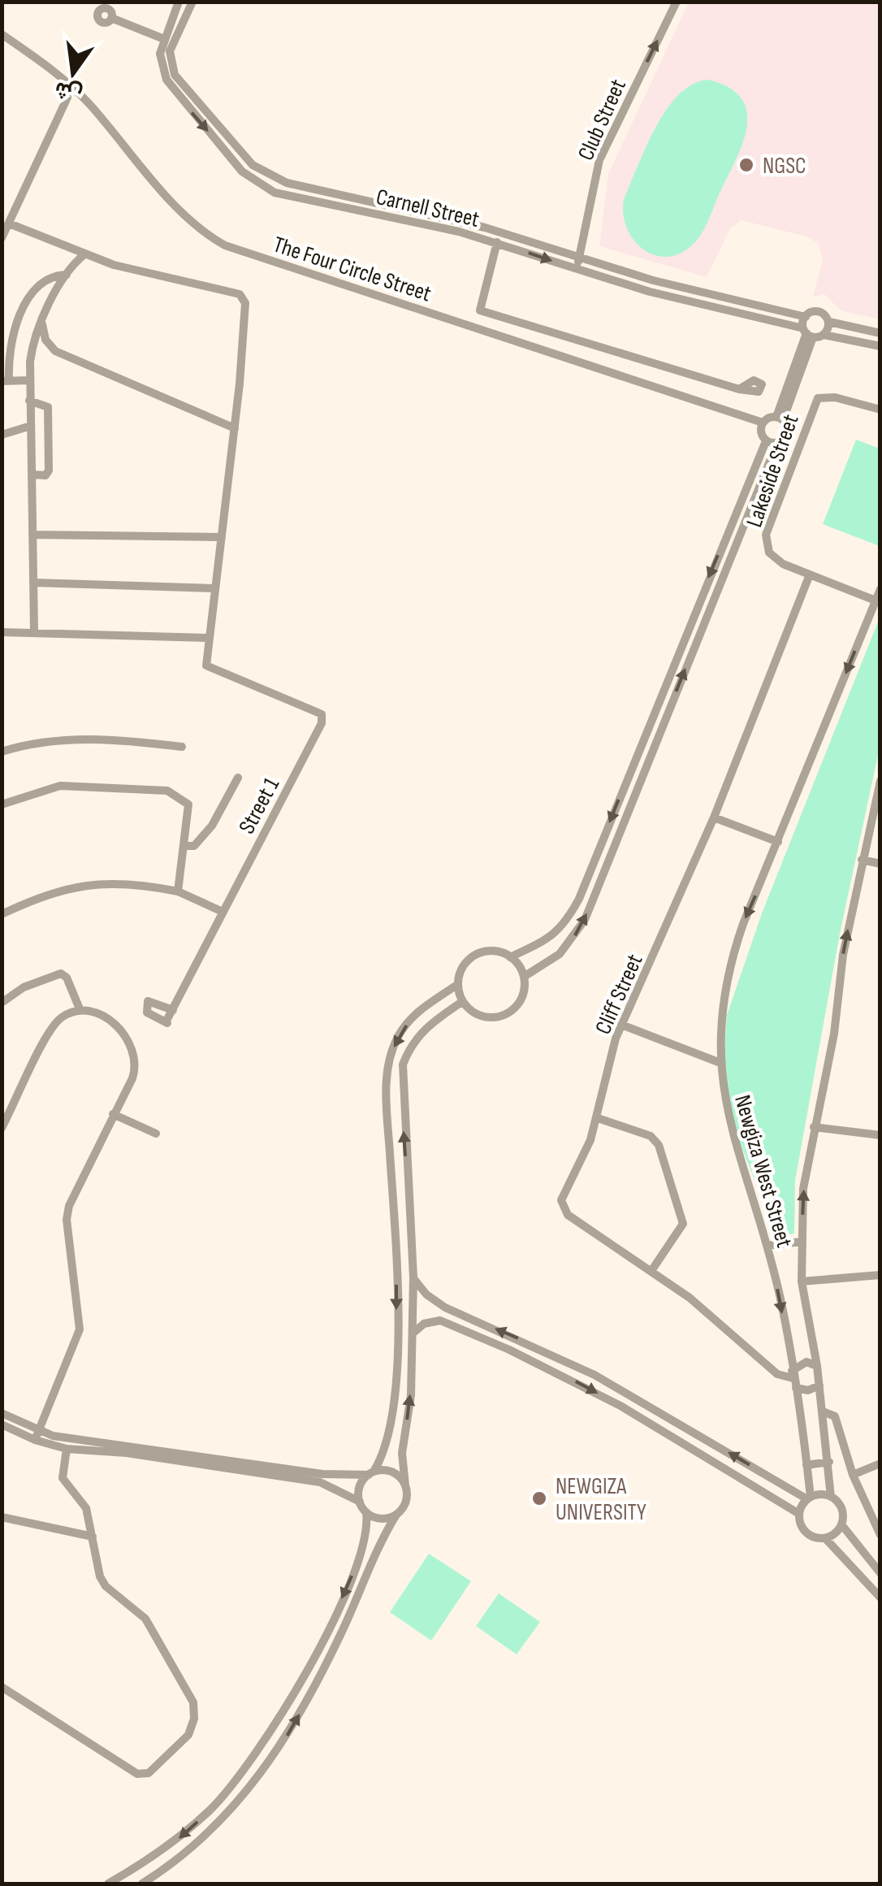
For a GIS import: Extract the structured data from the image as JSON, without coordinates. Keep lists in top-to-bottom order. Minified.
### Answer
{"streets":{"street":["Club Street","Carnell Street","The Four Circle Street","Lakeside Street","Street 1","Cliff Street","Newgiza West Street"]},"crossings":[["Club Street","Carnell Street"],["Lakeside Street","Cliff Street"],["Lakeside Street","Newgiza West Street"],["Cliff Street","Newgiza West Street"]],"one_way":["Club Street"],"places":["NGSC","NEWGIZA UNIVERSITY"],"north":"bottom"}
